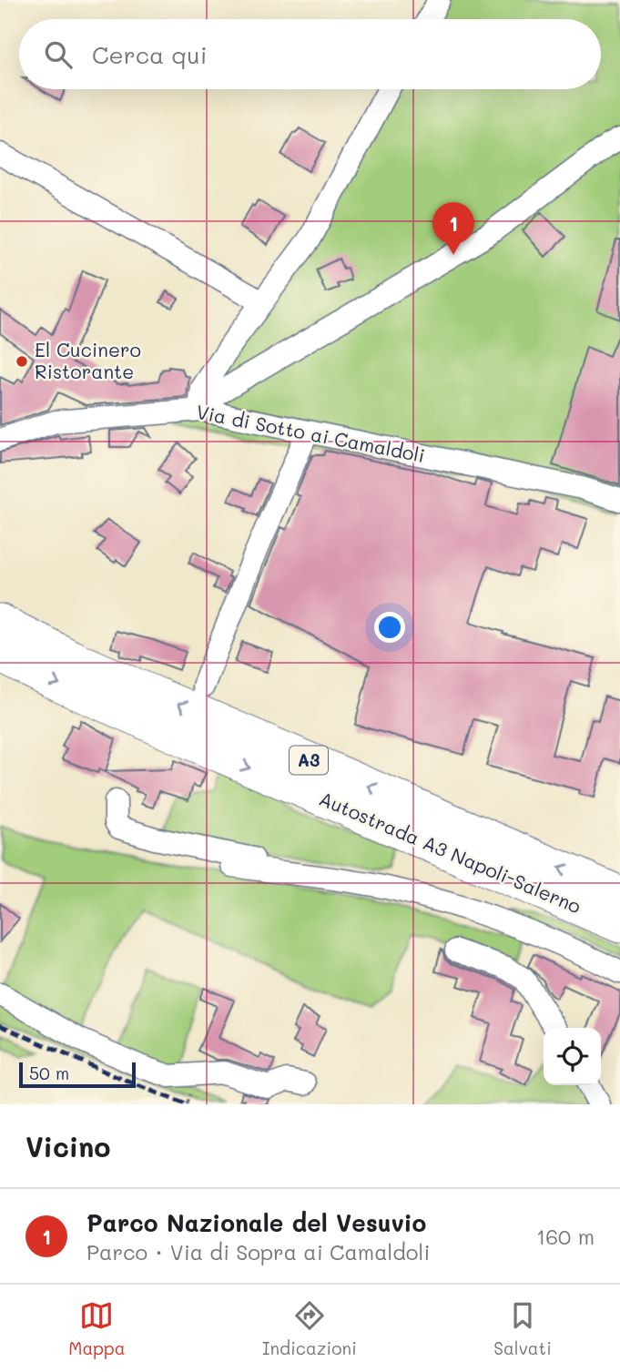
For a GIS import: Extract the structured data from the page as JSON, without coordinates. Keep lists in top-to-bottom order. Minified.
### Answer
{"streets":{"highway":["A3","Autostrada A3 Napoli-Salerno"],"street":["Via di Sotto ai Camaldoli"]},"places":["El Cucinero Ristorante"],"scale_bar":"50 m","page":{"search":"Cerca qui","pins":"1","scale":"50 m","heading":"Vicino","list":[{"mark":"1","name":"Parco Nazionale del Vesuvio","note":"Parco · Via di Sopra ai Camaldoli","value":"160 m"}],"nav":["Mappa","Indicazioni","Salvati"]}}
